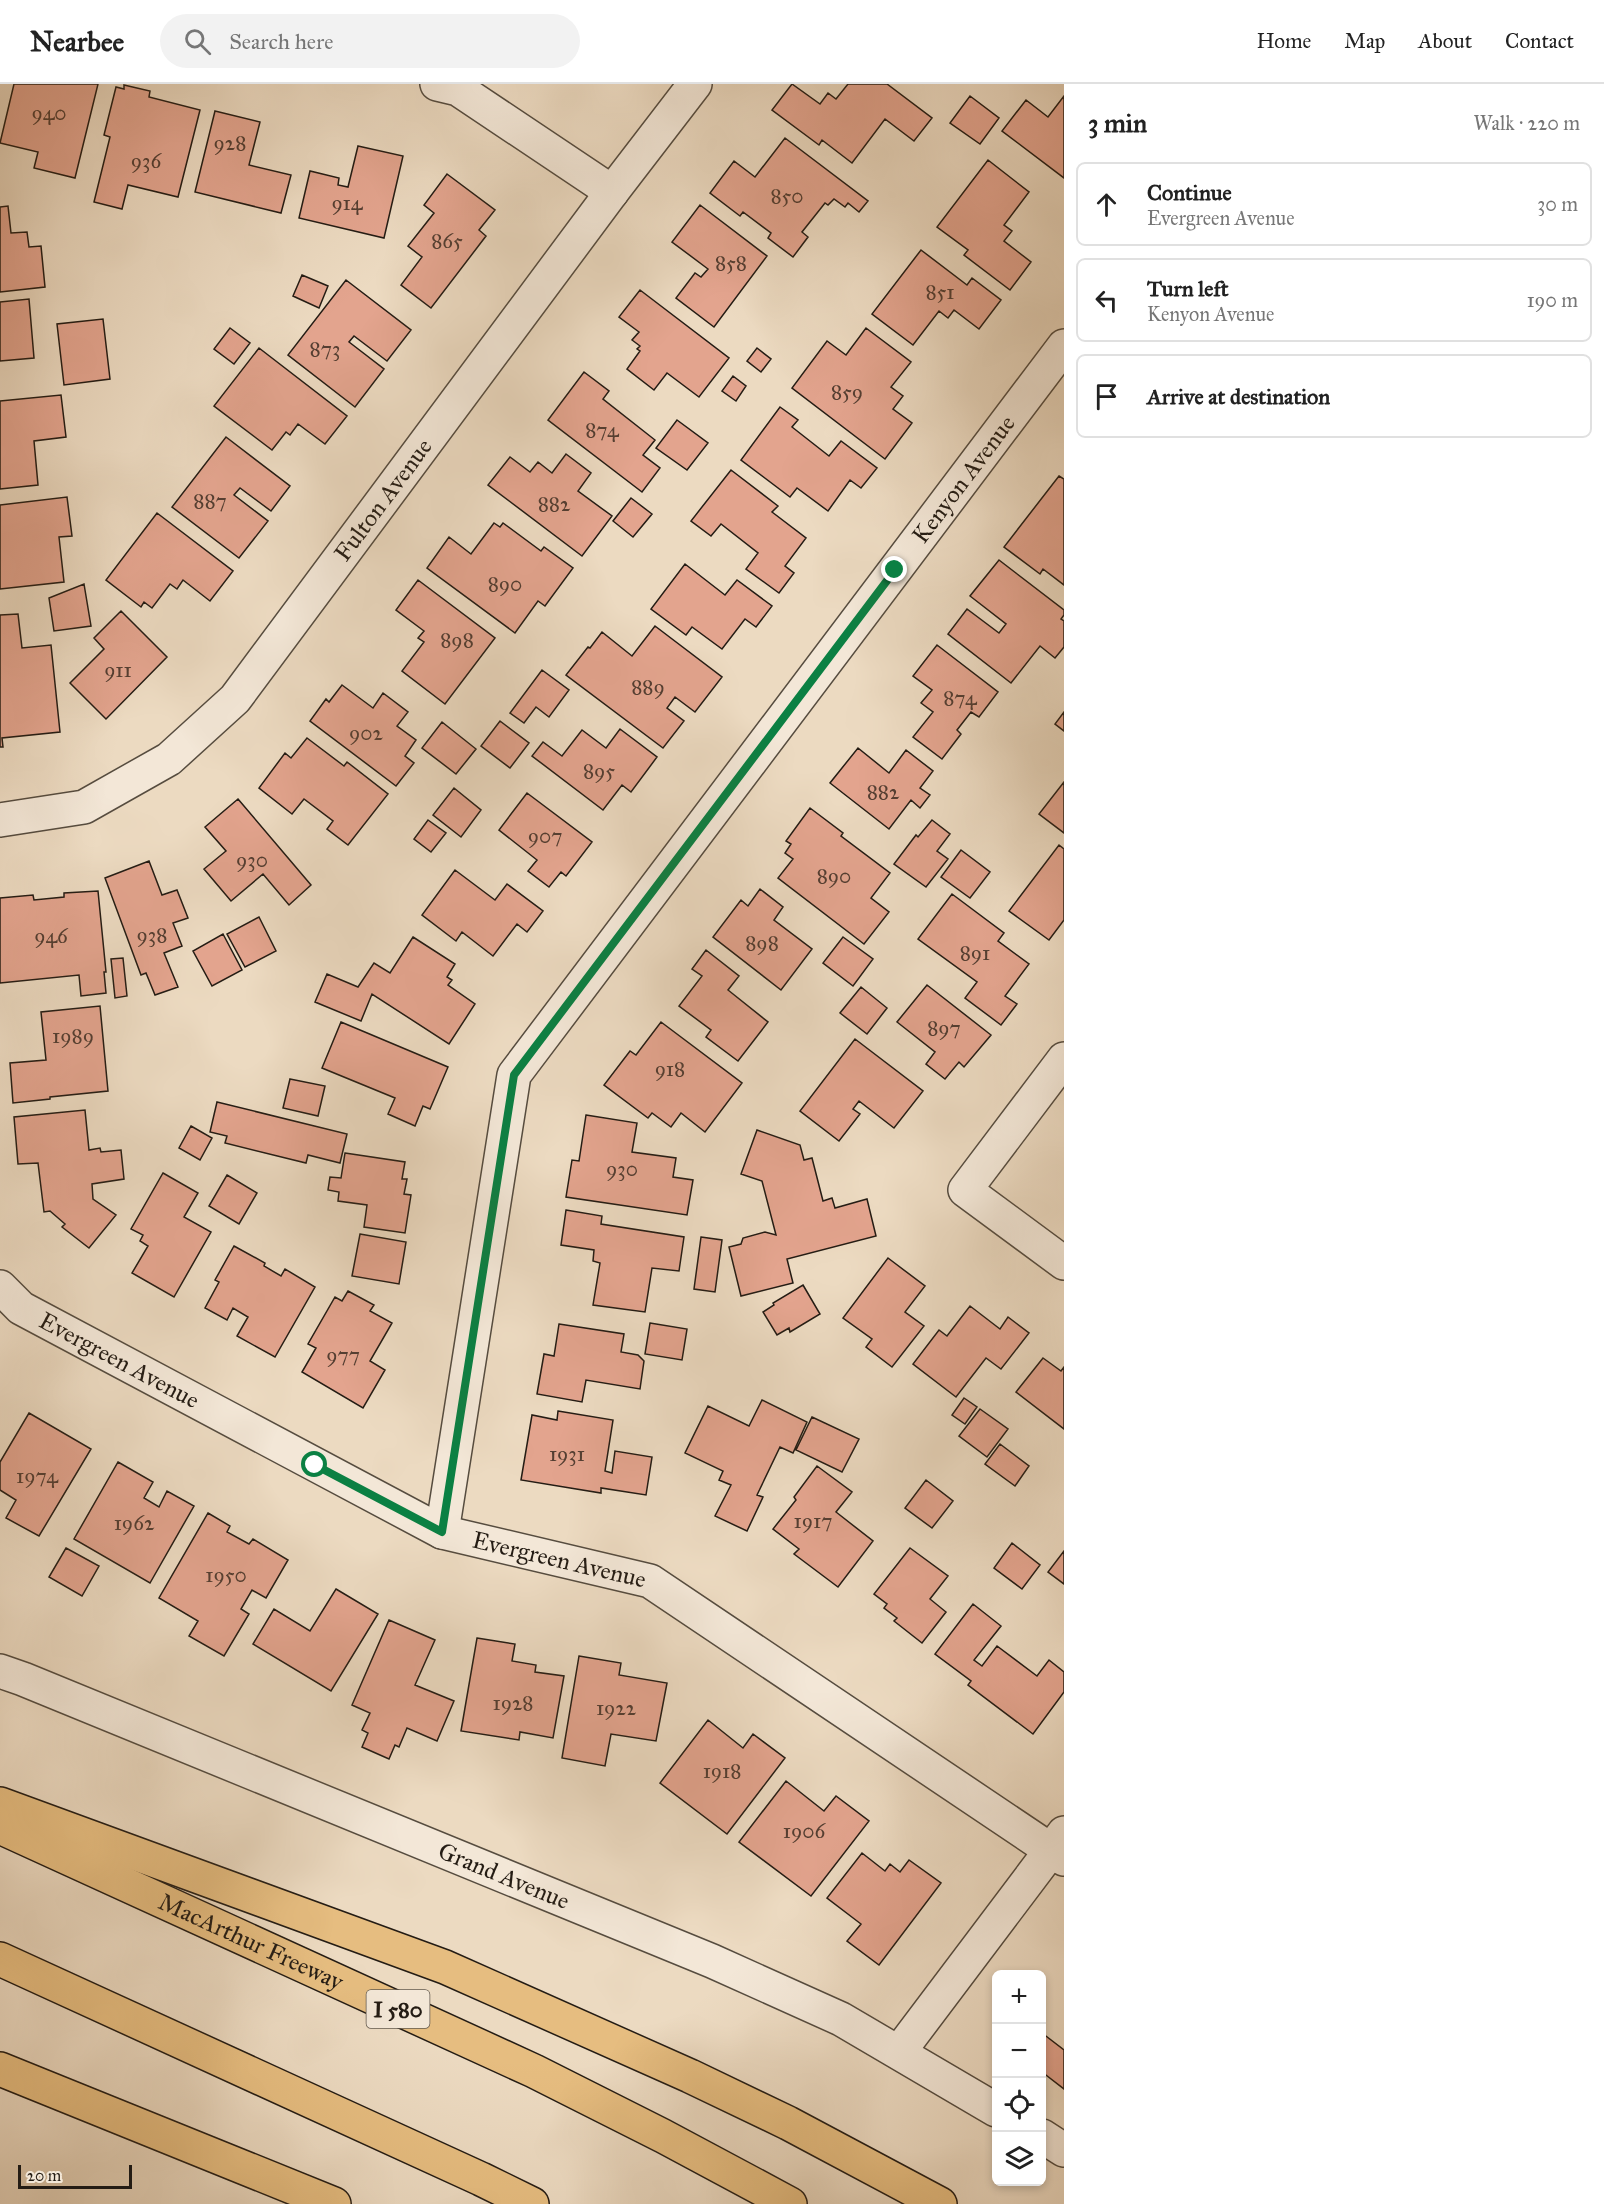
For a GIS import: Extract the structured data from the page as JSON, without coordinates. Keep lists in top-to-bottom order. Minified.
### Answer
{"streets":{"highway":["MacArthur Freeway","I 580"],"street":["Kenyon Avenue","Fulton Avenue","Evergreen Avenue","Grand Avenue"]},"crossings":[["Kenyon Avenue","Evergreen Avenue"]],"house_numbers":["940","928","936","850","914","865","858","851","873","859","874","887","882","890","898","911","889","874","902","895","882","907","930","890","938","946","898","891","897","1989","918","930","977","1931","1974","1917","1962","1950","1928","1922","1918","1906"],"scale_bar":"20 m","page":{"header":"Nearbee","search":"Search here","nav":["Home","Map","About","Contact"],"heading":["3 min","Walk · 220 m"],"list":[["Continue","Evergreen Avenue","30 m"],["Turn left","Kenyon Avenue","190 m"],"Arrive at destination"],"map_buttons":["+","−"],"scale":"20 m"}}
